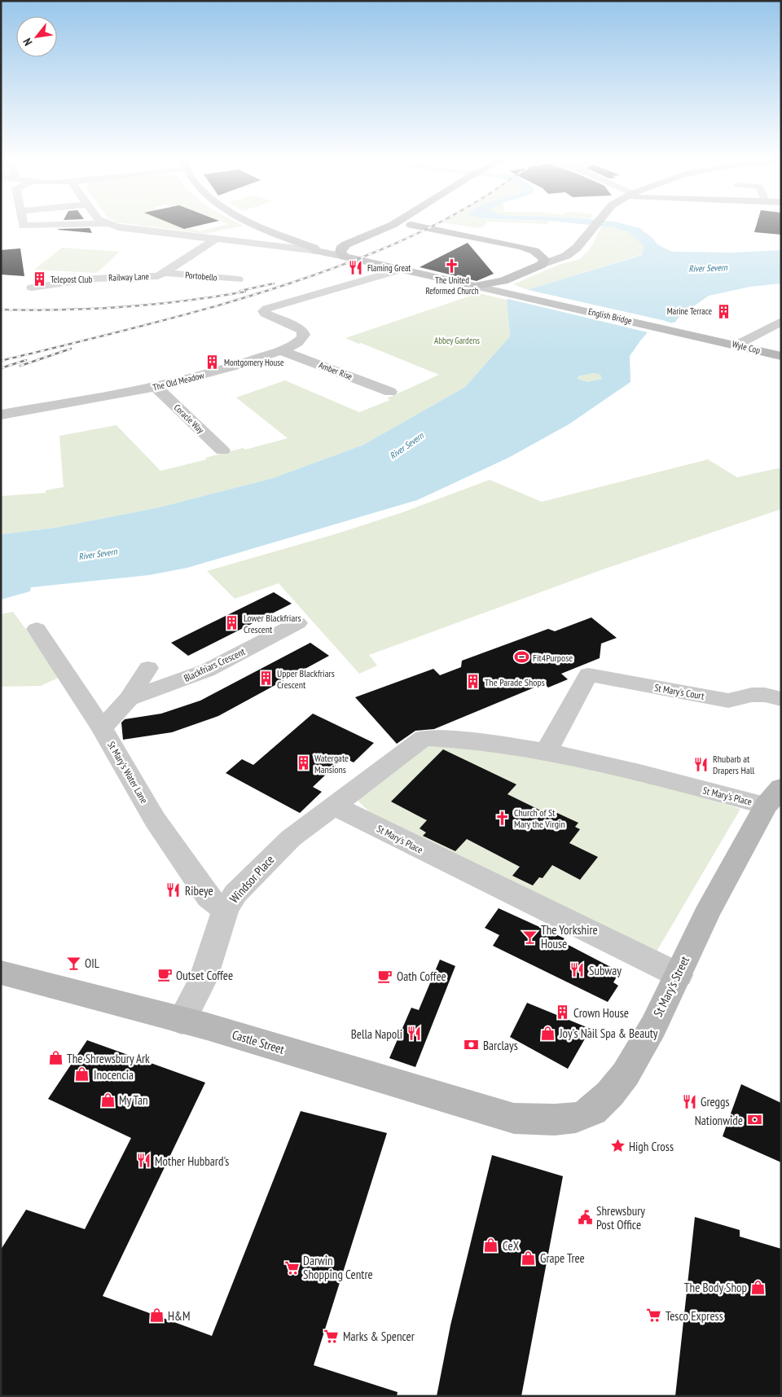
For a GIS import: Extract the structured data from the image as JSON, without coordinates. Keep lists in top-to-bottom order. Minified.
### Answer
{"streets":{"street":["Portobello","Railway Lane","English Bridge","Wyle Cop","Amber Rise","The Old Meadow","Coracle Way","Blackfriars Crescent","St Mary's Court","St Mary's Water Lane","St Mary's Place","Windsor Place","St Mary's Street","Castle Street"]},"crossings":[["Portobello","Railway Lane"],["English Bridge","Wyle Cop"],["Amber Rise","The Old Meadow"],["The Old Meadow","Coracle Way"],["Blackfriars Crescent","St Mary's Water Lane"],["St Mary's Court","St Mary's Place"],["St Mary's Water Lane","Windsor Place"],["St Mary's Place","Windsor Place"],["St Mary's Place","St Mary's Street"],["Windsor Place","Castle Street"],["St Mary's Street","Castle Street"]],"water":["River Severn"],"parks":["Abbey Gardens"],"places":{"church":["The United Reformed Church","Church of St Mary the Virgin"],"restaurant":["Flaming Great","Rhubarb at Drapers Hall","Ribeye","Subway","Bella Napoli","Greggs","Mother Hubbard's"],"building":["Telepost Club","Marine Terrace","Montgomery House","Lower Blackfriars Crescent","Upper Blackfriars Crescent","The Parade Shops","Watergate Mansions","Crown House"],"sports":["Fit4Purpose"],"bar":["The Yorkshire House","OIL"],"cafe":["Outset Coffee","Oath Coffee"],"shop":["Joy's Nail Spa & Beauty","The Shrewsbury Ark","Inocencia","My Tan","CeX","Grape Tree","The Body Shop","H&M"],"bank":["Barclays","Nationwide"],"place":["High Cross"],"public building":["Shrewsbury Post Office"],"supermarket":["Darwin Shopping Centre","Tesco Express","Marks & Spencer"]},"north":"bottom left"}
